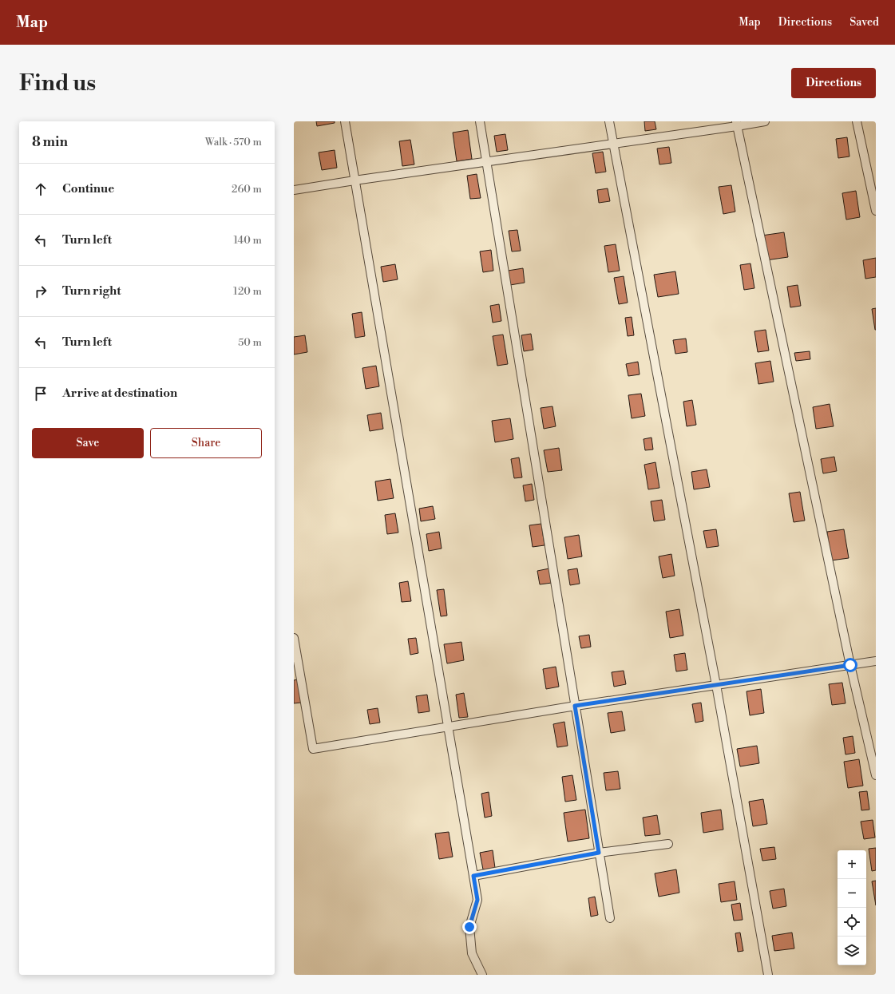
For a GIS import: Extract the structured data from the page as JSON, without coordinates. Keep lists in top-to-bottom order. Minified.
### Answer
{"page":{"header":"Map","nav":["Map","Directions","Saved"],"buttons":["Directions",["Save","Share"]],"title":"Find us","heading":["8 min","Walk · 570 m"],"list":[["Continue","260 m"],["Turn left","140 m"],["Turn right","120 m"],["Turn left","50 m"],"Arrive at destination"],"map_buttons":["+","−"]}}
